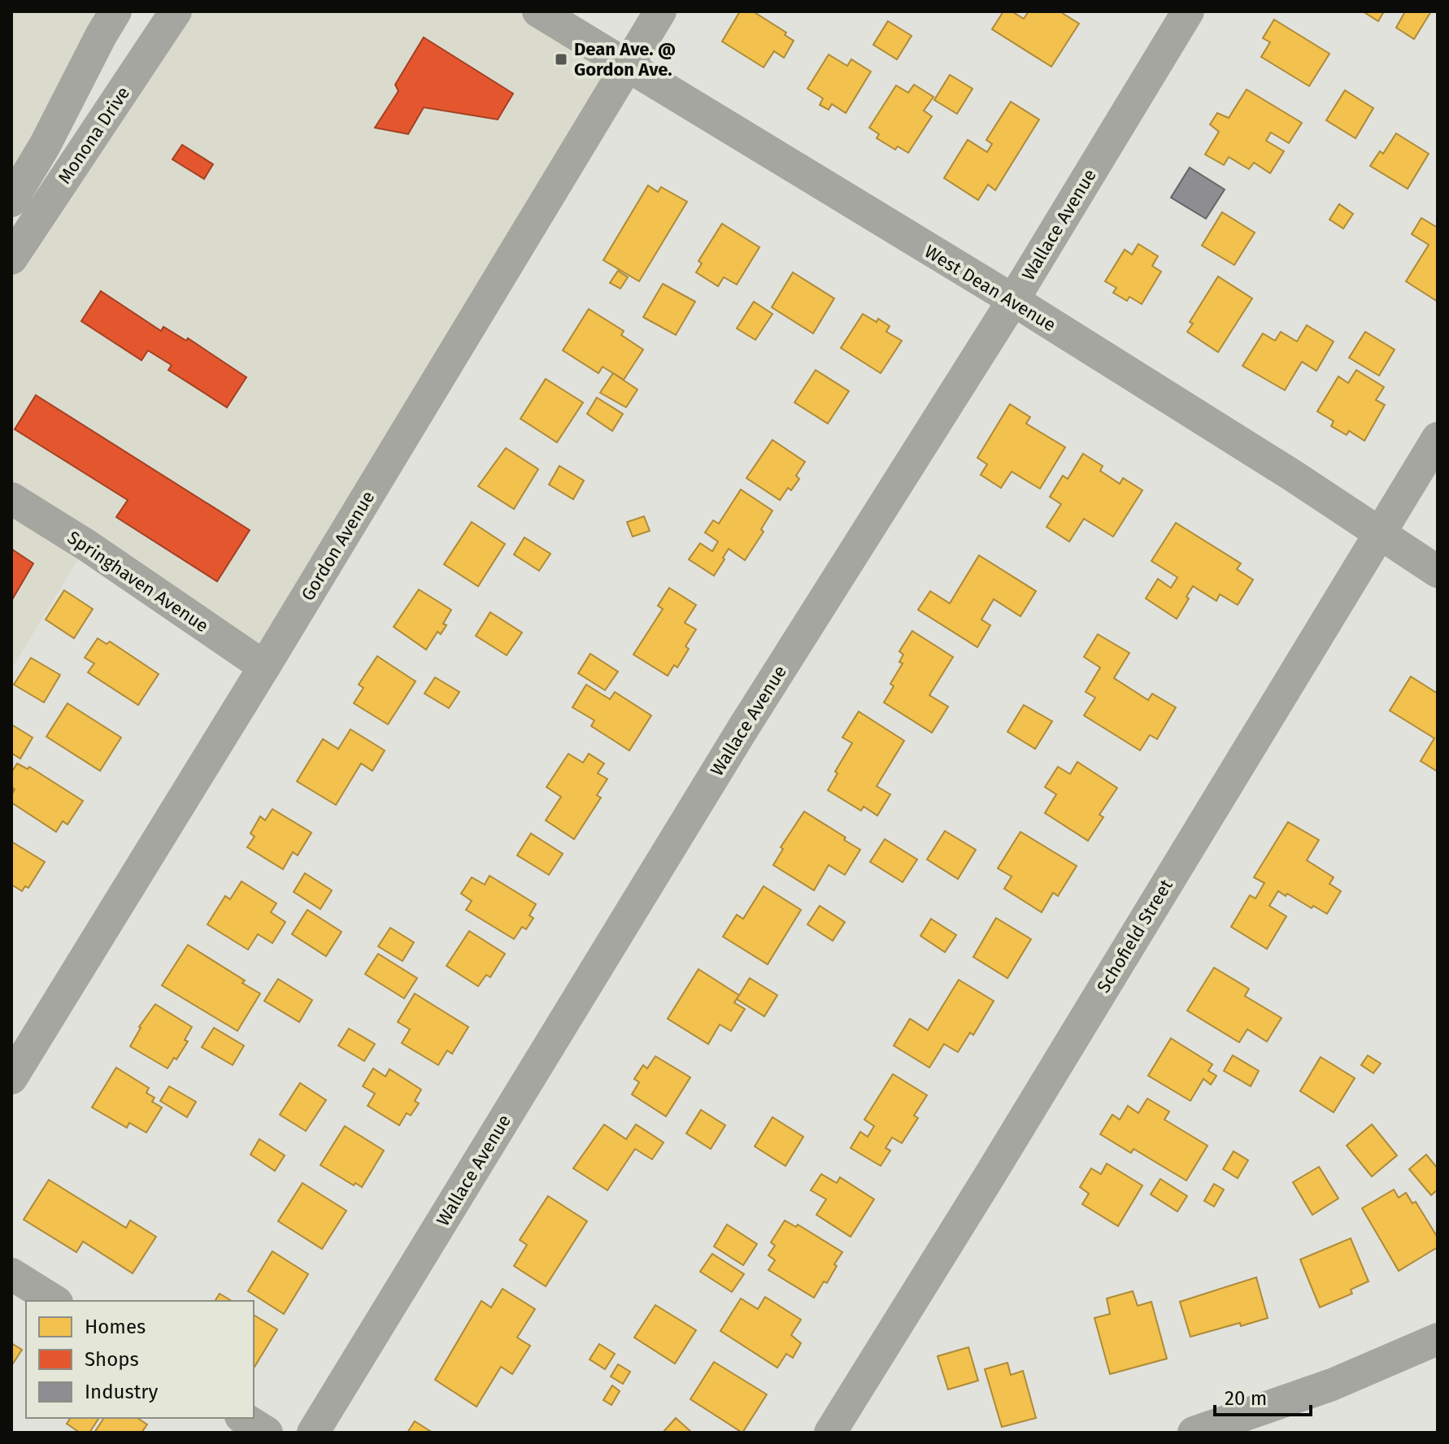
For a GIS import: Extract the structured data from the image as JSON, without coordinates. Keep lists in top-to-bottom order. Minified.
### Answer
{"streets":{"street":["Monona Drive","Wallace Avenue","West Dean Avenue","Gordon Avenue","Springhaven Avenue","Schofield Street"]},"crossings":[["Wallace Avenue","West Dean Avenue"],["West Dean Avenue","Gordon Avenue"],["West Dean Avenue","Schofield Street"],["Gordon Avenue","Springhaven Avenue"]],"places":{"transit":["Dean Ave. @ Gordon Ave."]},"legend":["Homes","Shops","Industry"],"scale_bar":"20 m"}
